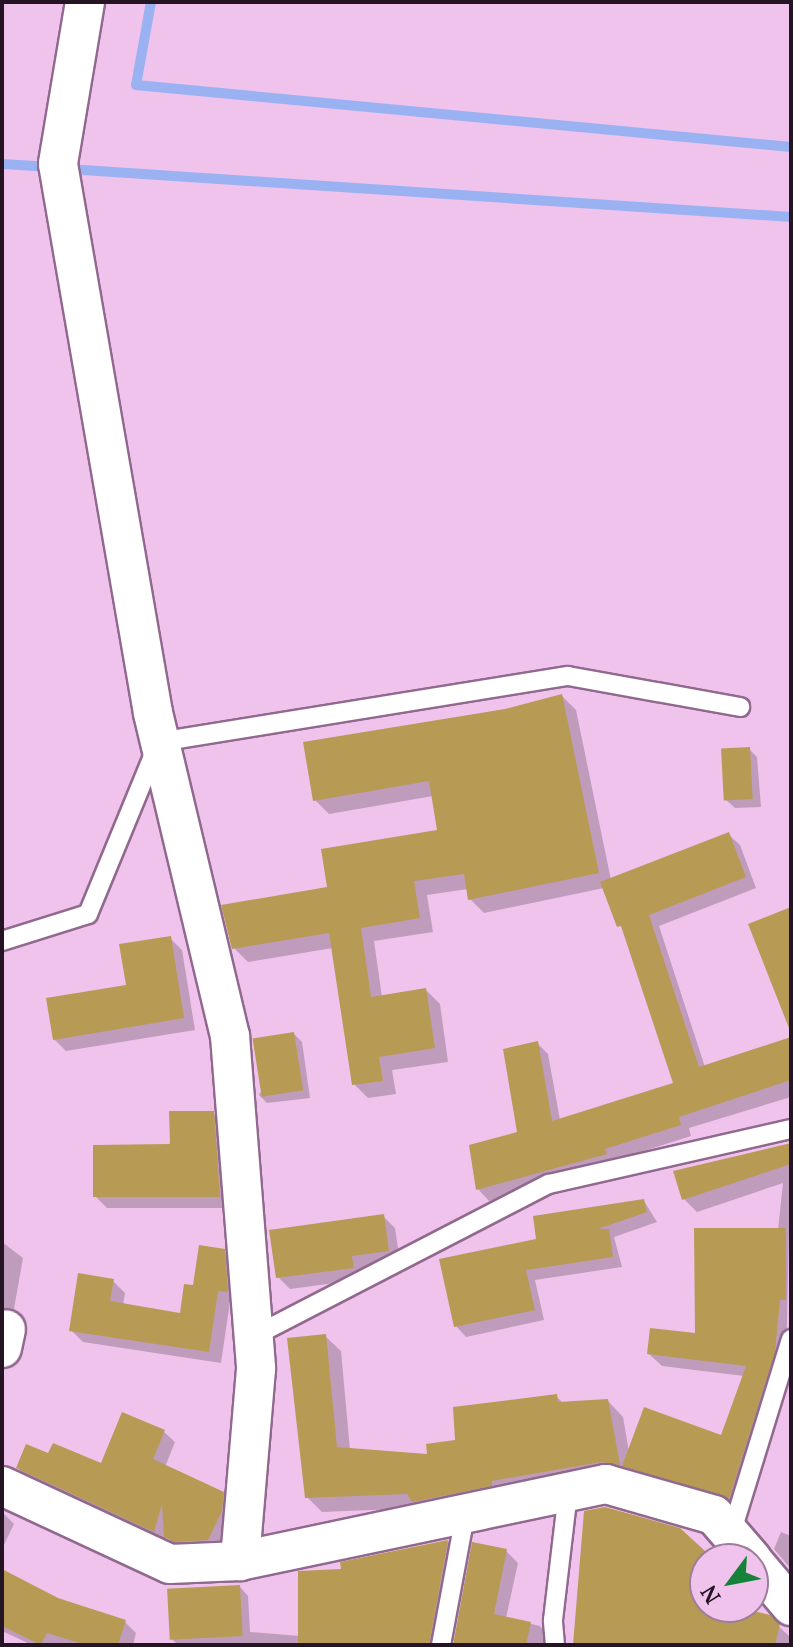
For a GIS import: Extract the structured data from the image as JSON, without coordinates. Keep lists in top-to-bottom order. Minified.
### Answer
{"north":"bottom left"}
